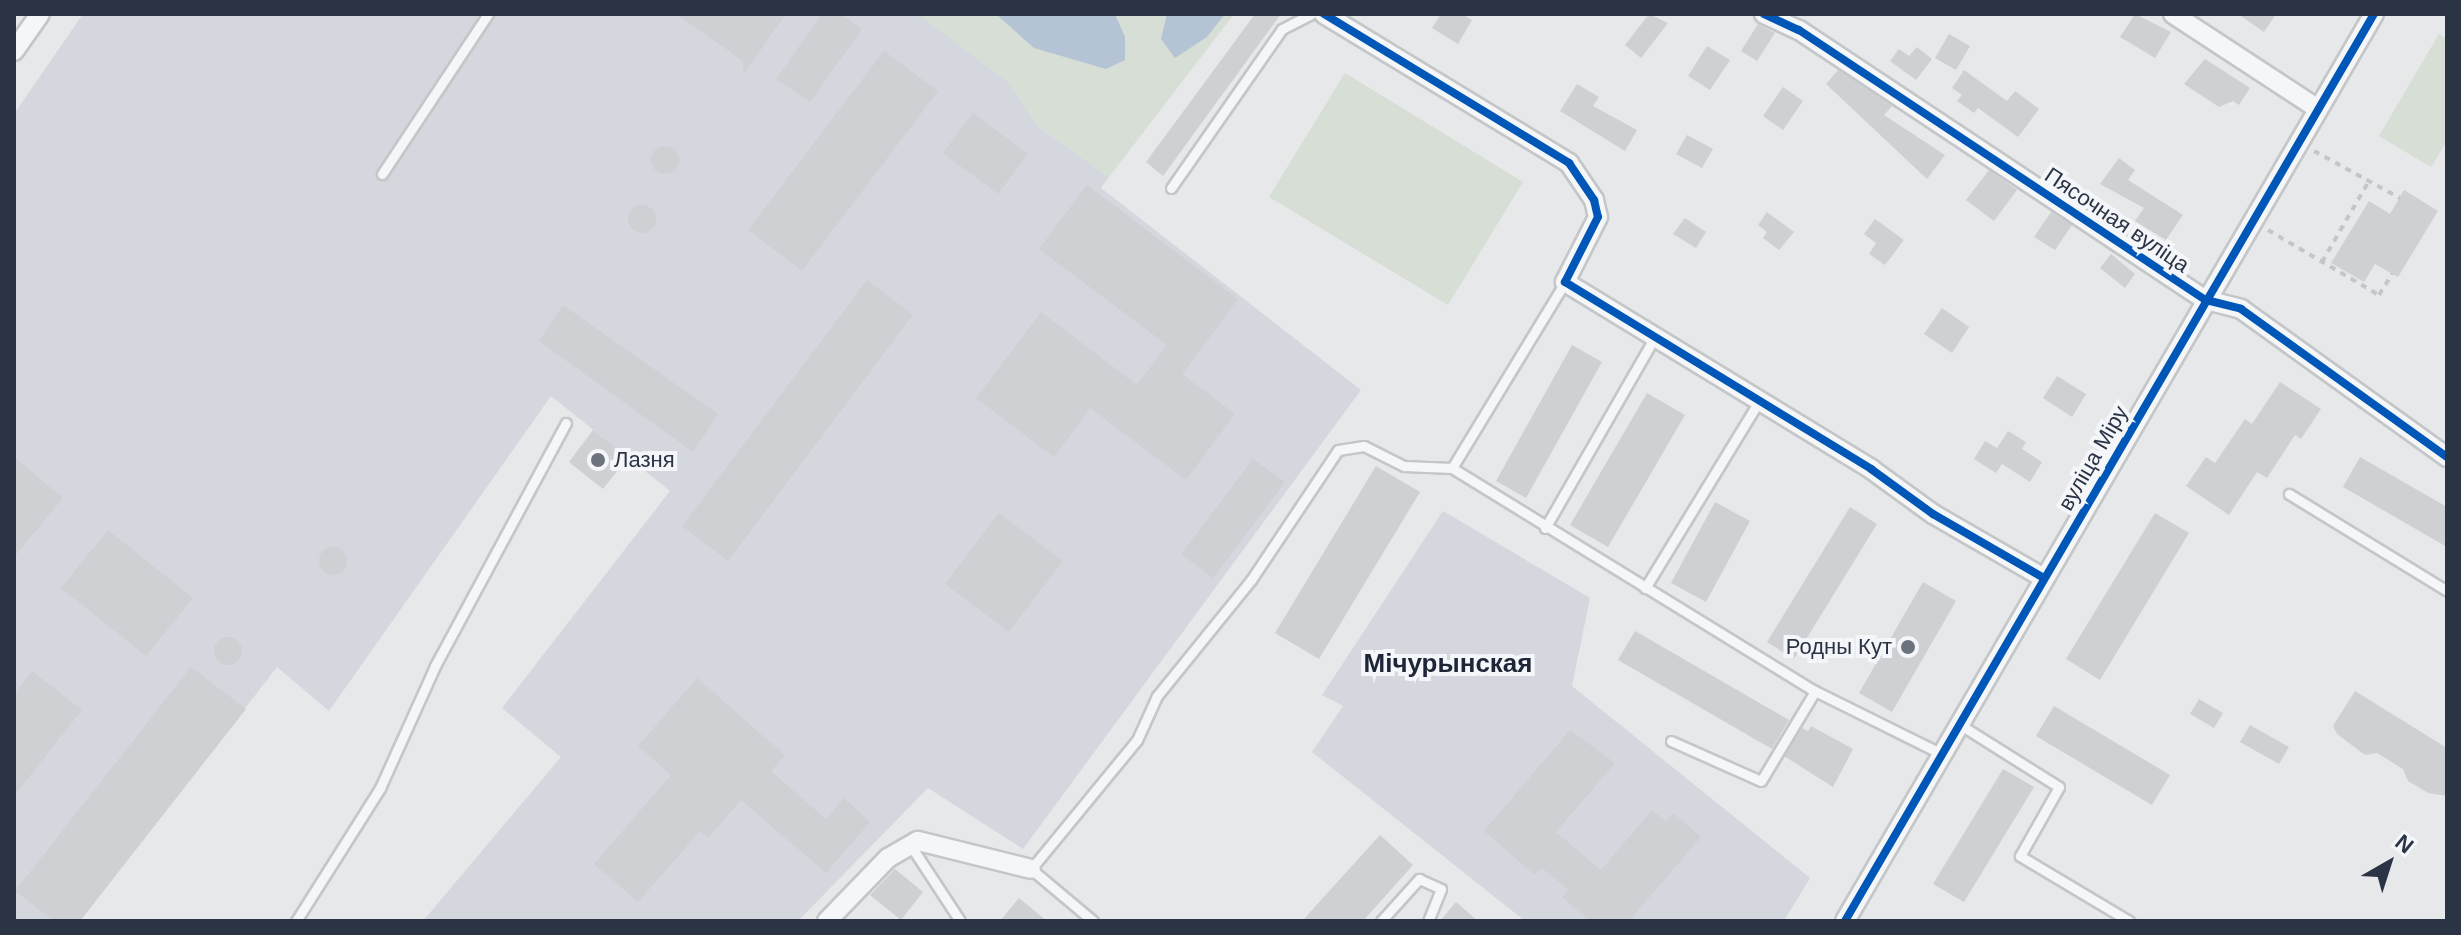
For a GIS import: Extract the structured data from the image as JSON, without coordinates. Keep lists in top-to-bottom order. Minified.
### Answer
{"streets":{"street":["Пясочная вуліца","вуліца Міру"]},"crossings":[["Пясочная вуліца","вуліца Міру"]],"districts":["Мічурынская"],"places":["Лазня","Родны Кут"],"north":"top right"}
